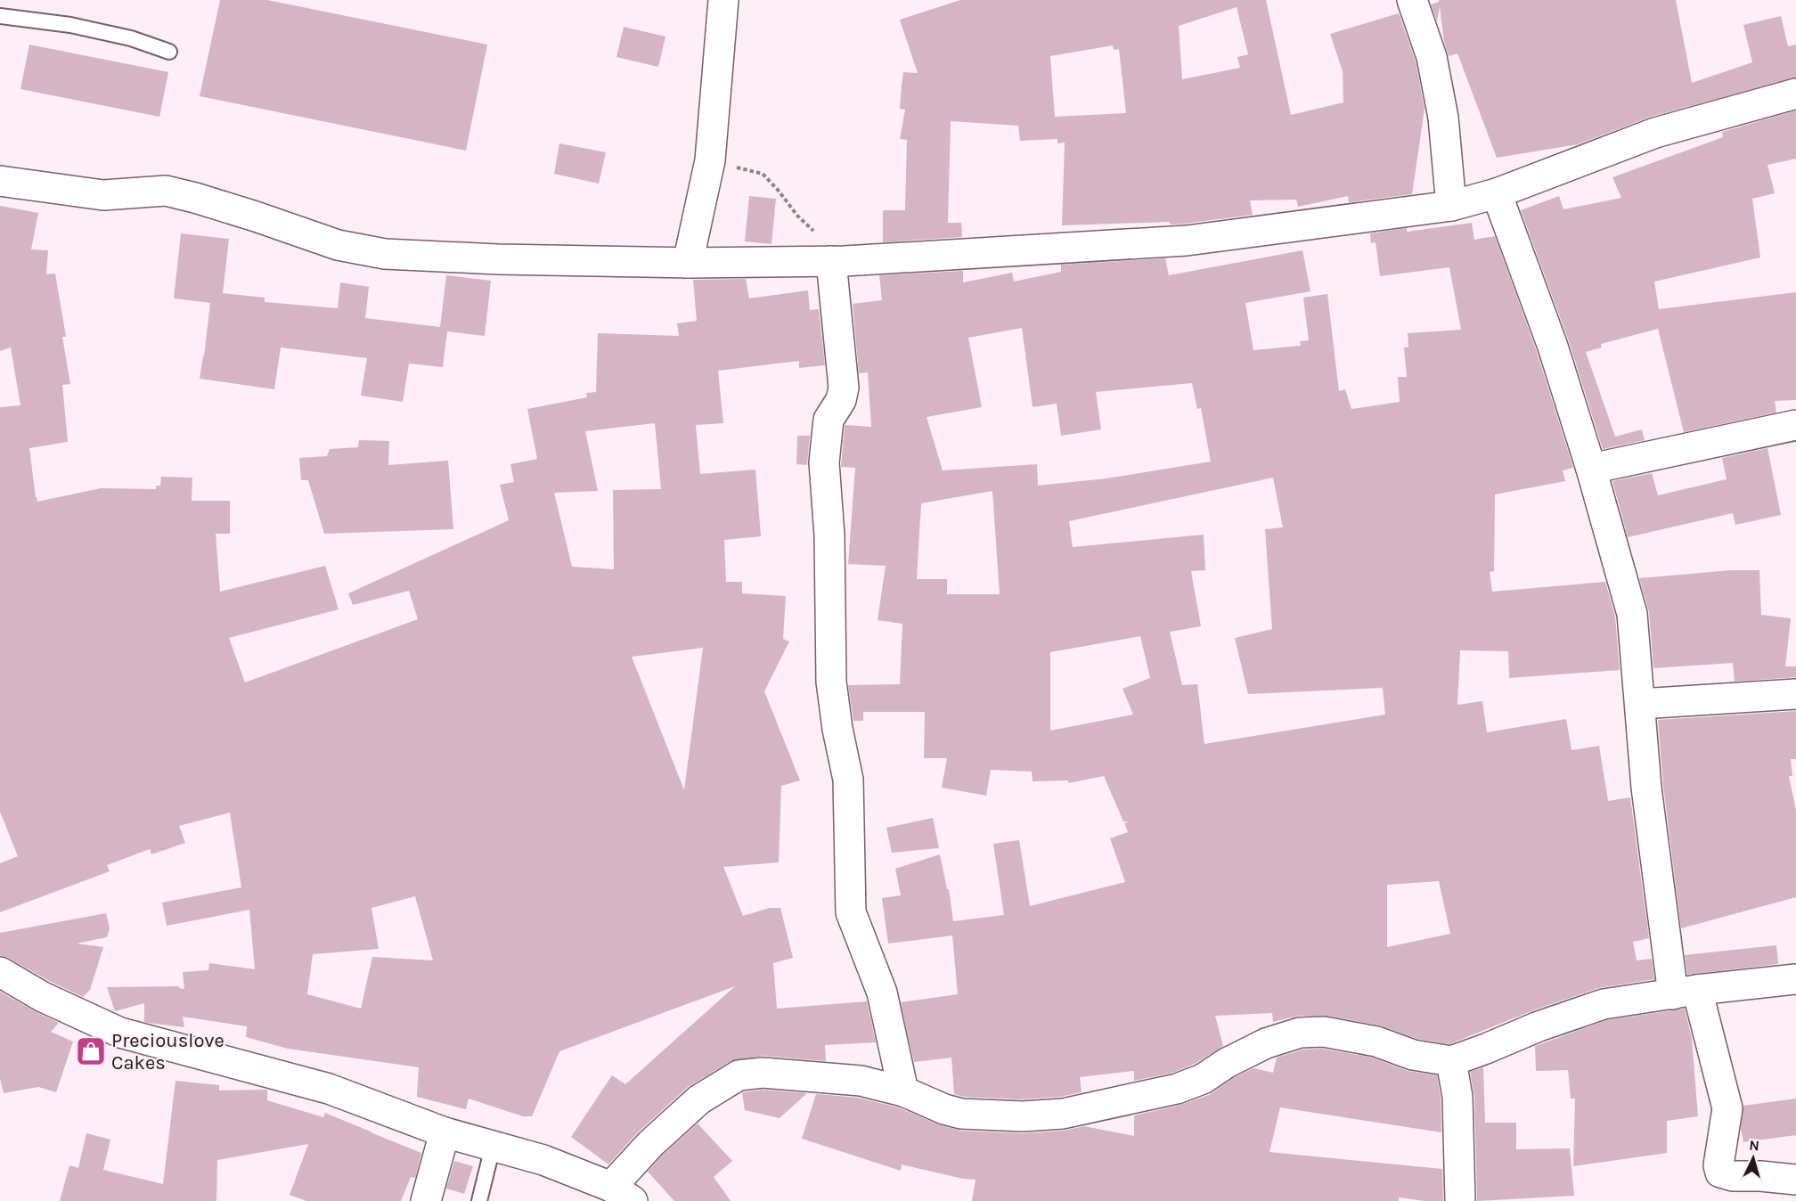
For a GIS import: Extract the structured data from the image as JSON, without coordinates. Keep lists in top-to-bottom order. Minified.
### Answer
{"places":{"shop":["Preciouslove Cakes"]},"north":"top"}
